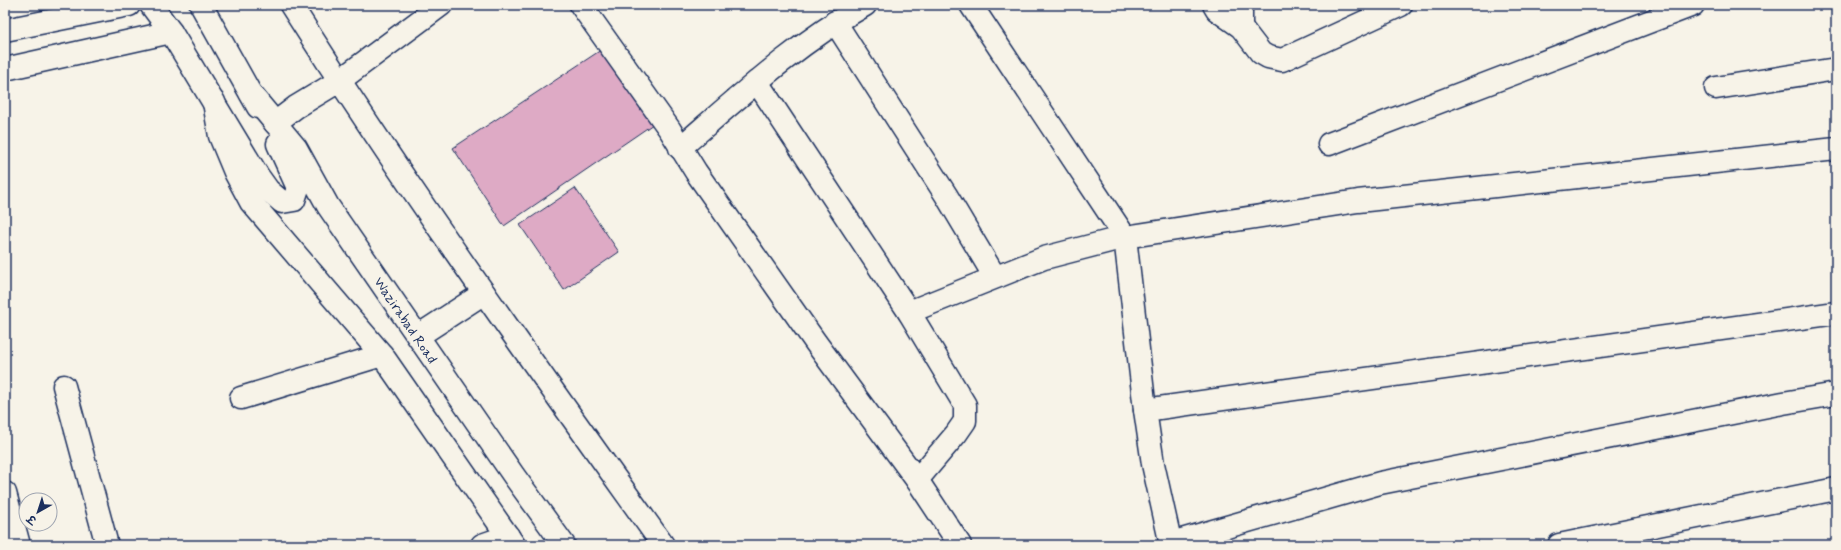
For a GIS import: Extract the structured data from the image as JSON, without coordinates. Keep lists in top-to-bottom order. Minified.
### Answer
{"streets":{"main road":["Wazirabad Road"]},"north":"bottom left"}
